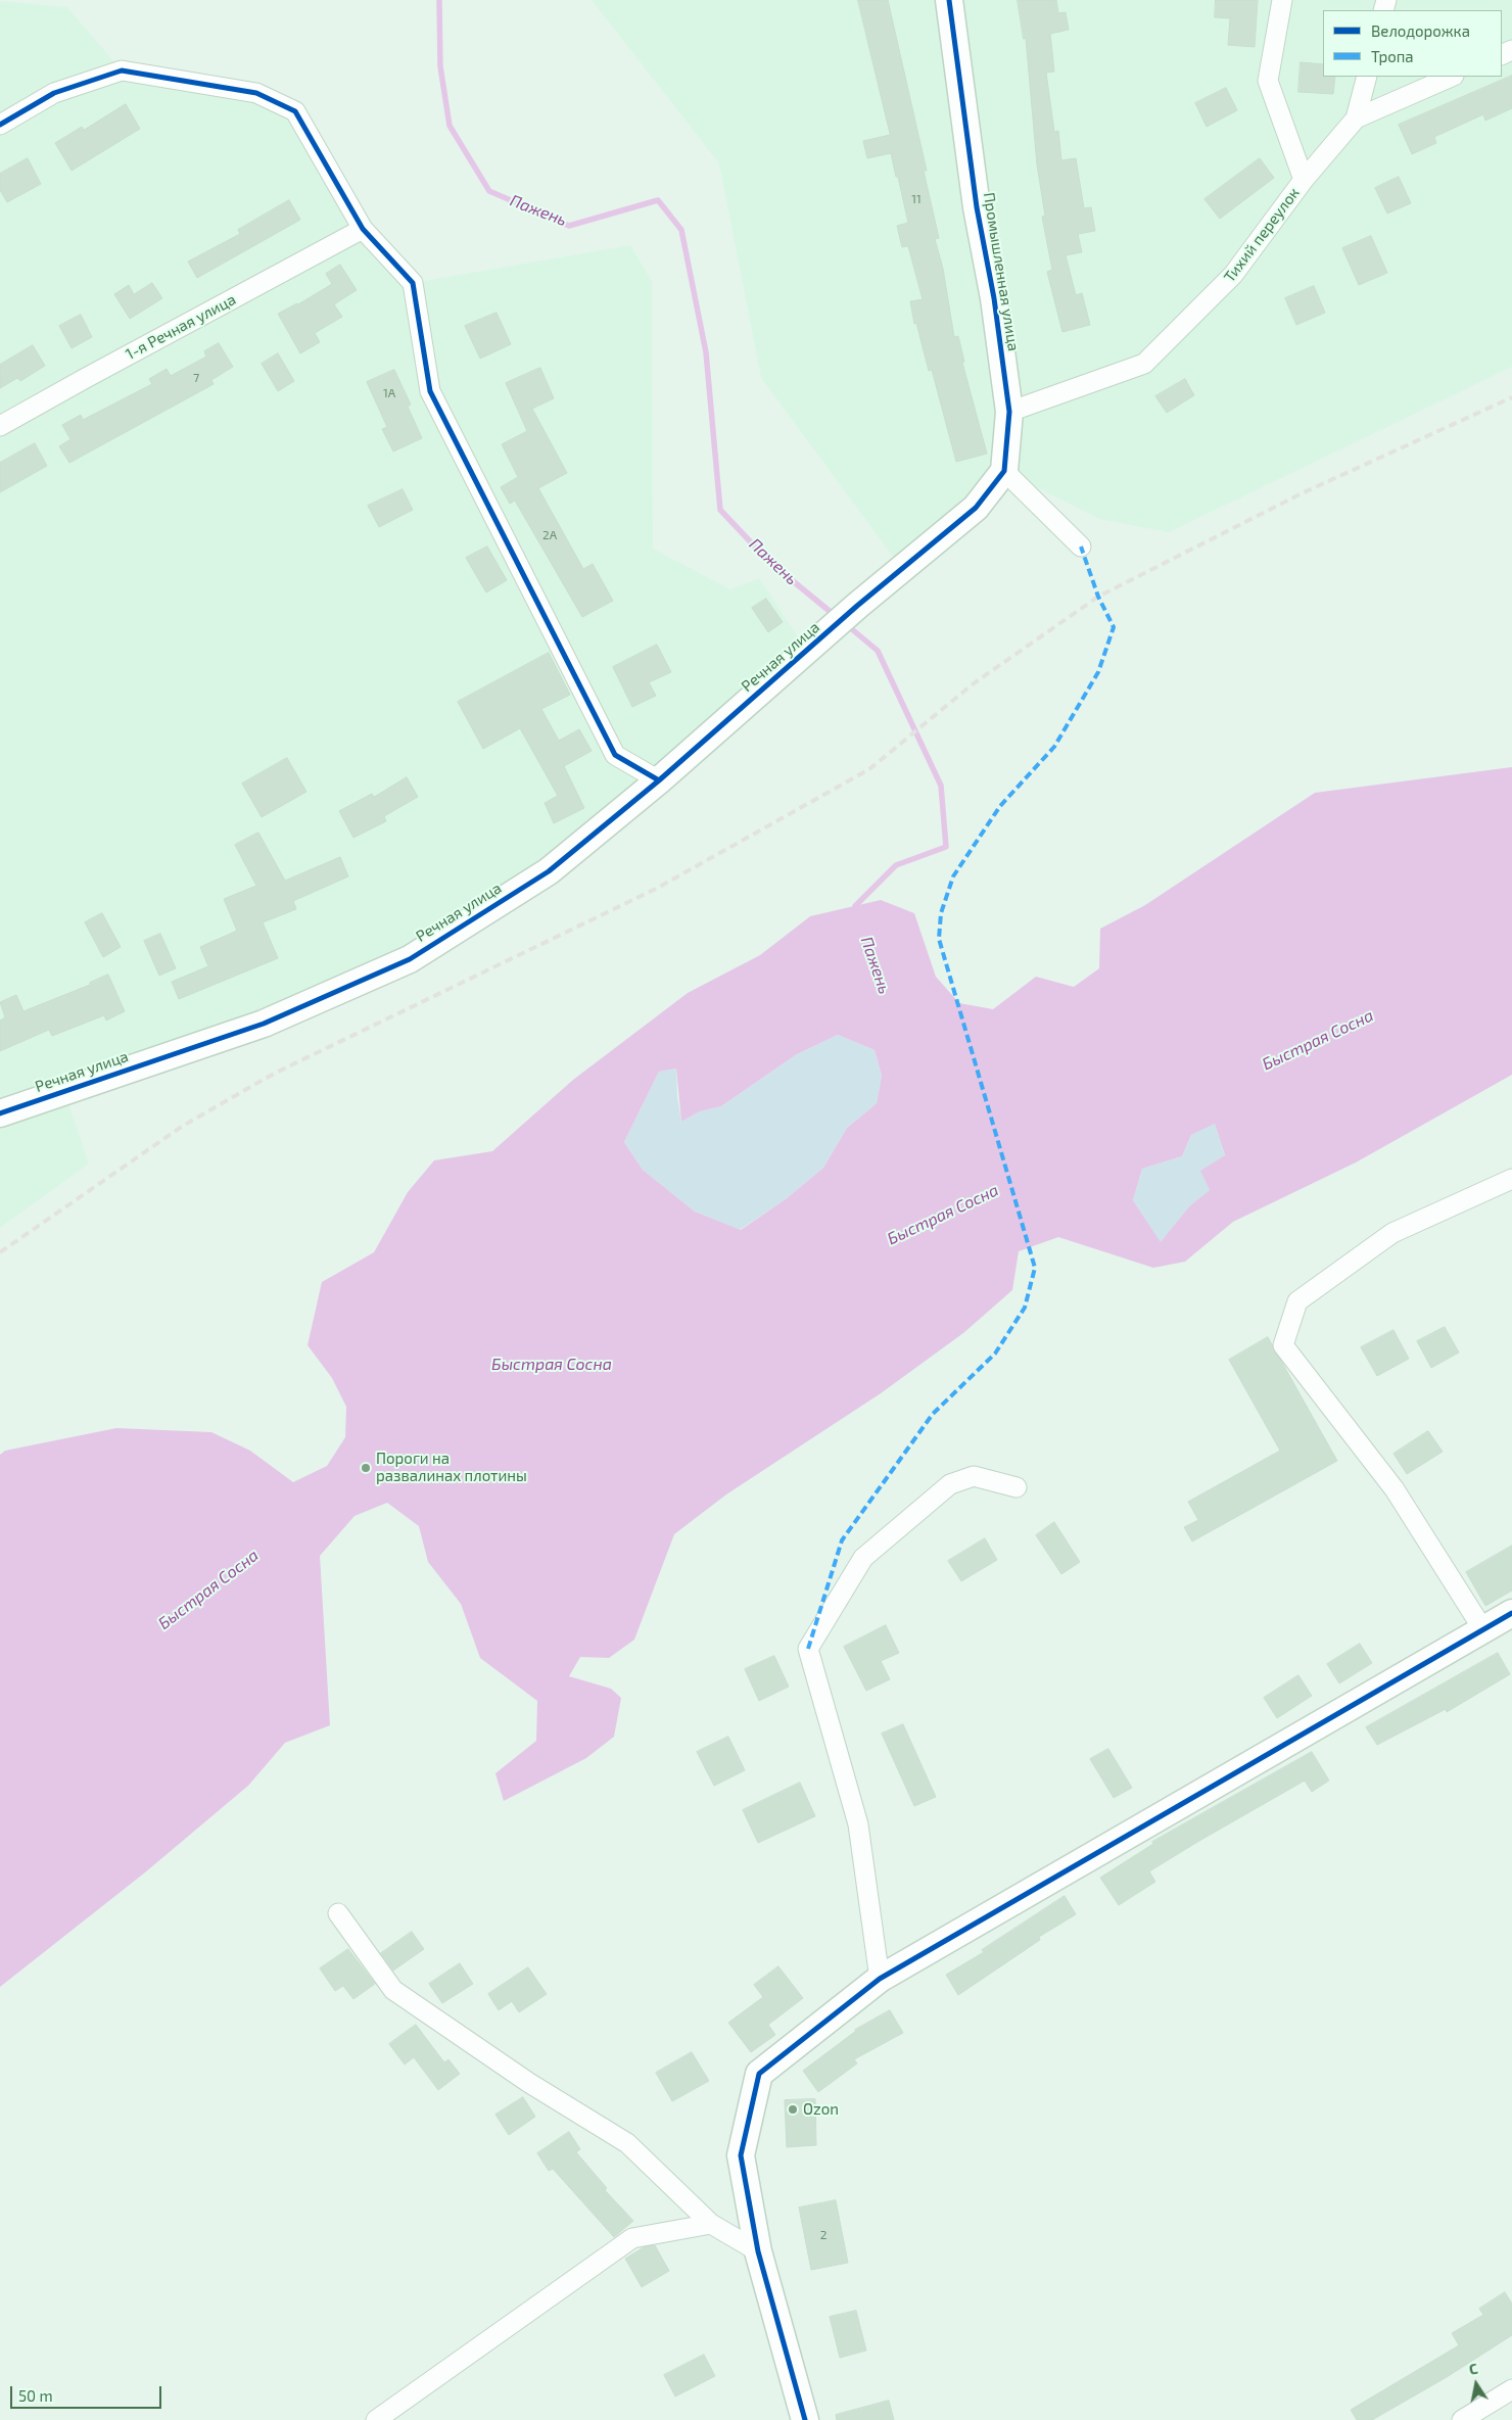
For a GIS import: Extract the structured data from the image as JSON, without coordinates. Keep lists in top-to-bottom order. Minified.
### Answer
{"streets":{"street":["Тихий переулок","Промышленная улица","1-я Речная улица","Речная улица"]},"crossings":[["Тихий переулок","Промышленная улица"],["Промышленная улица","Речная улица"]],"water":["Пажень","Быстрая Сосна"],"places":["Пороги на развалинах плотины","Ozon"],"house_numbers":["11","7","1А","2А","2"],"legend":["Велодорожка","Тропа"],"scale_bar":"50 m","north":"top"}
